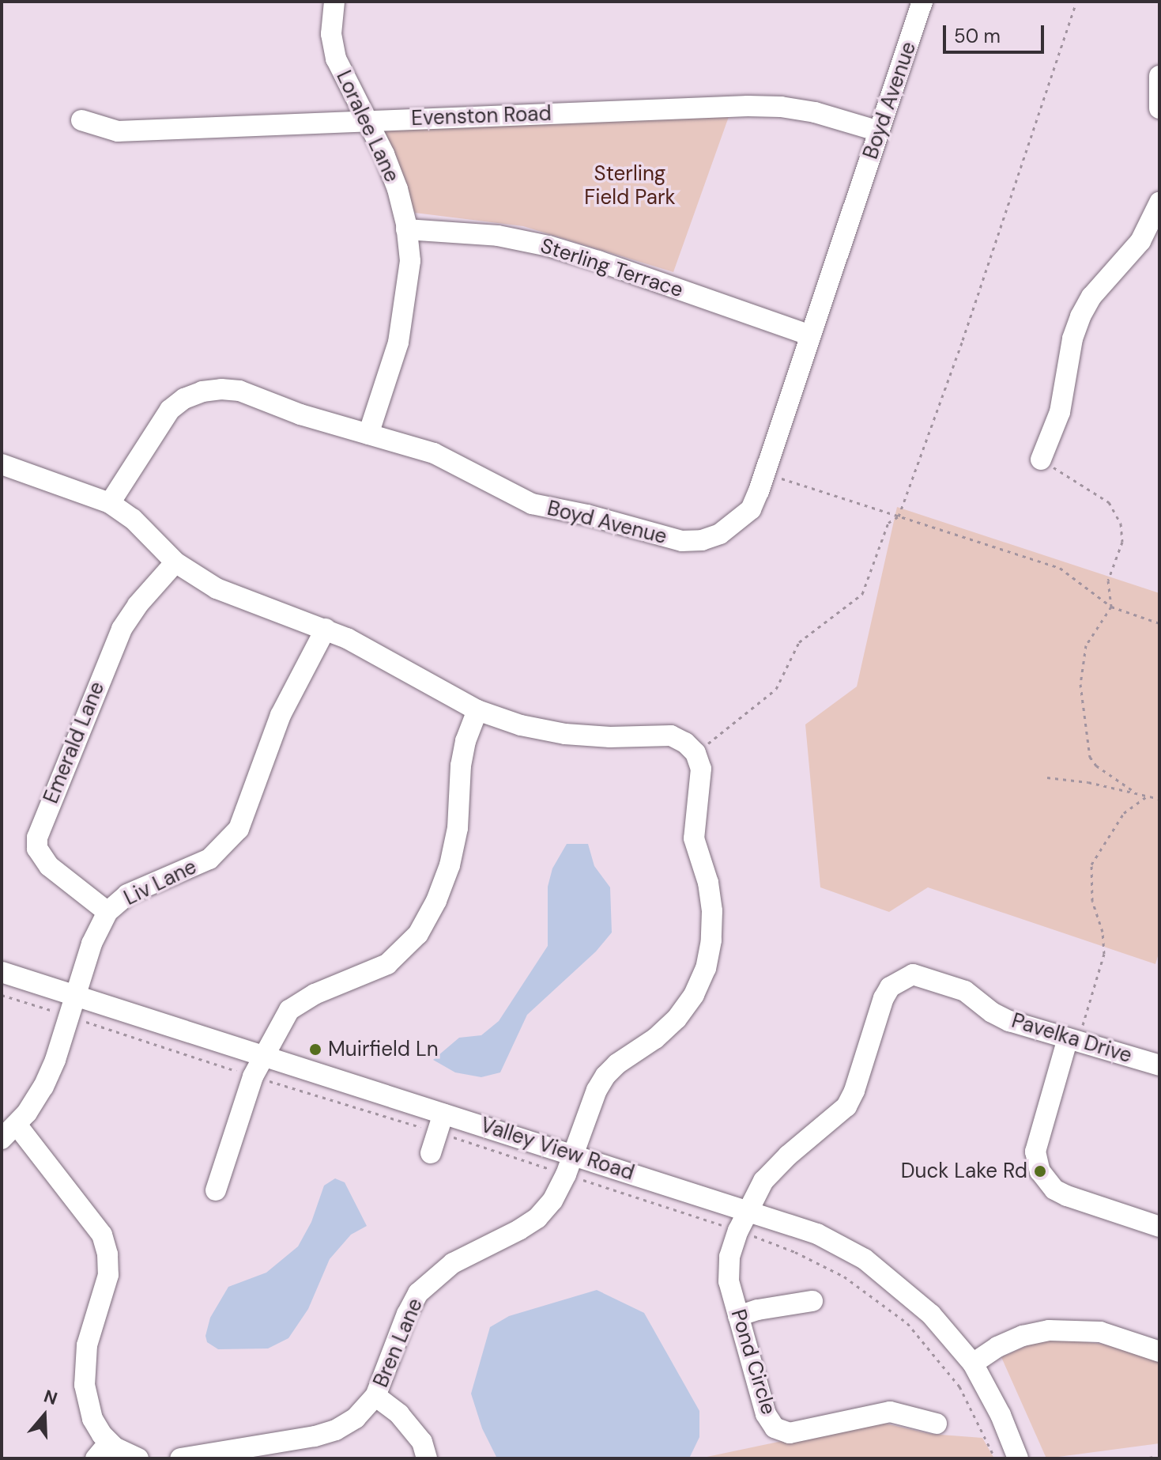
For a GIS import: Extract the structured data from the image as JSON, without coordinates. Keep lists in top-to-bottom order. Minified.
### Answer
{"streets":{"street":["Boyd Avenue","Evenston Road","Loralee Lane","Sterling Terrace","Emerald Lane","Liv Lane","Pavelka Drive","Valley View Road","Bren Lane","Pond Circle"]},"crossings":[["Boyd Avenue","Evenston Road"],["Boyd Avenue","Loralee Lane"],["Boyd Avenue","Sterling Terrace"],["Evenston Road","Loralee Lane"],["Loralee Lane","Sterling Terrace"],["Emerald Lane","Liv Lane"],["Liv Lane","Valley View Road"],["Pavelka Drive","Valley View Road"],["Pavelka Drive","Pond Circle"],["Valley View Road","Bren Lane"],["Valley View Road","Pond Circle"]],"parks":["Sterling Field Park"],"places":["Muirfield Ln","Duck Lake Rd"],"scale_bar":"50 m","north":"top"}
